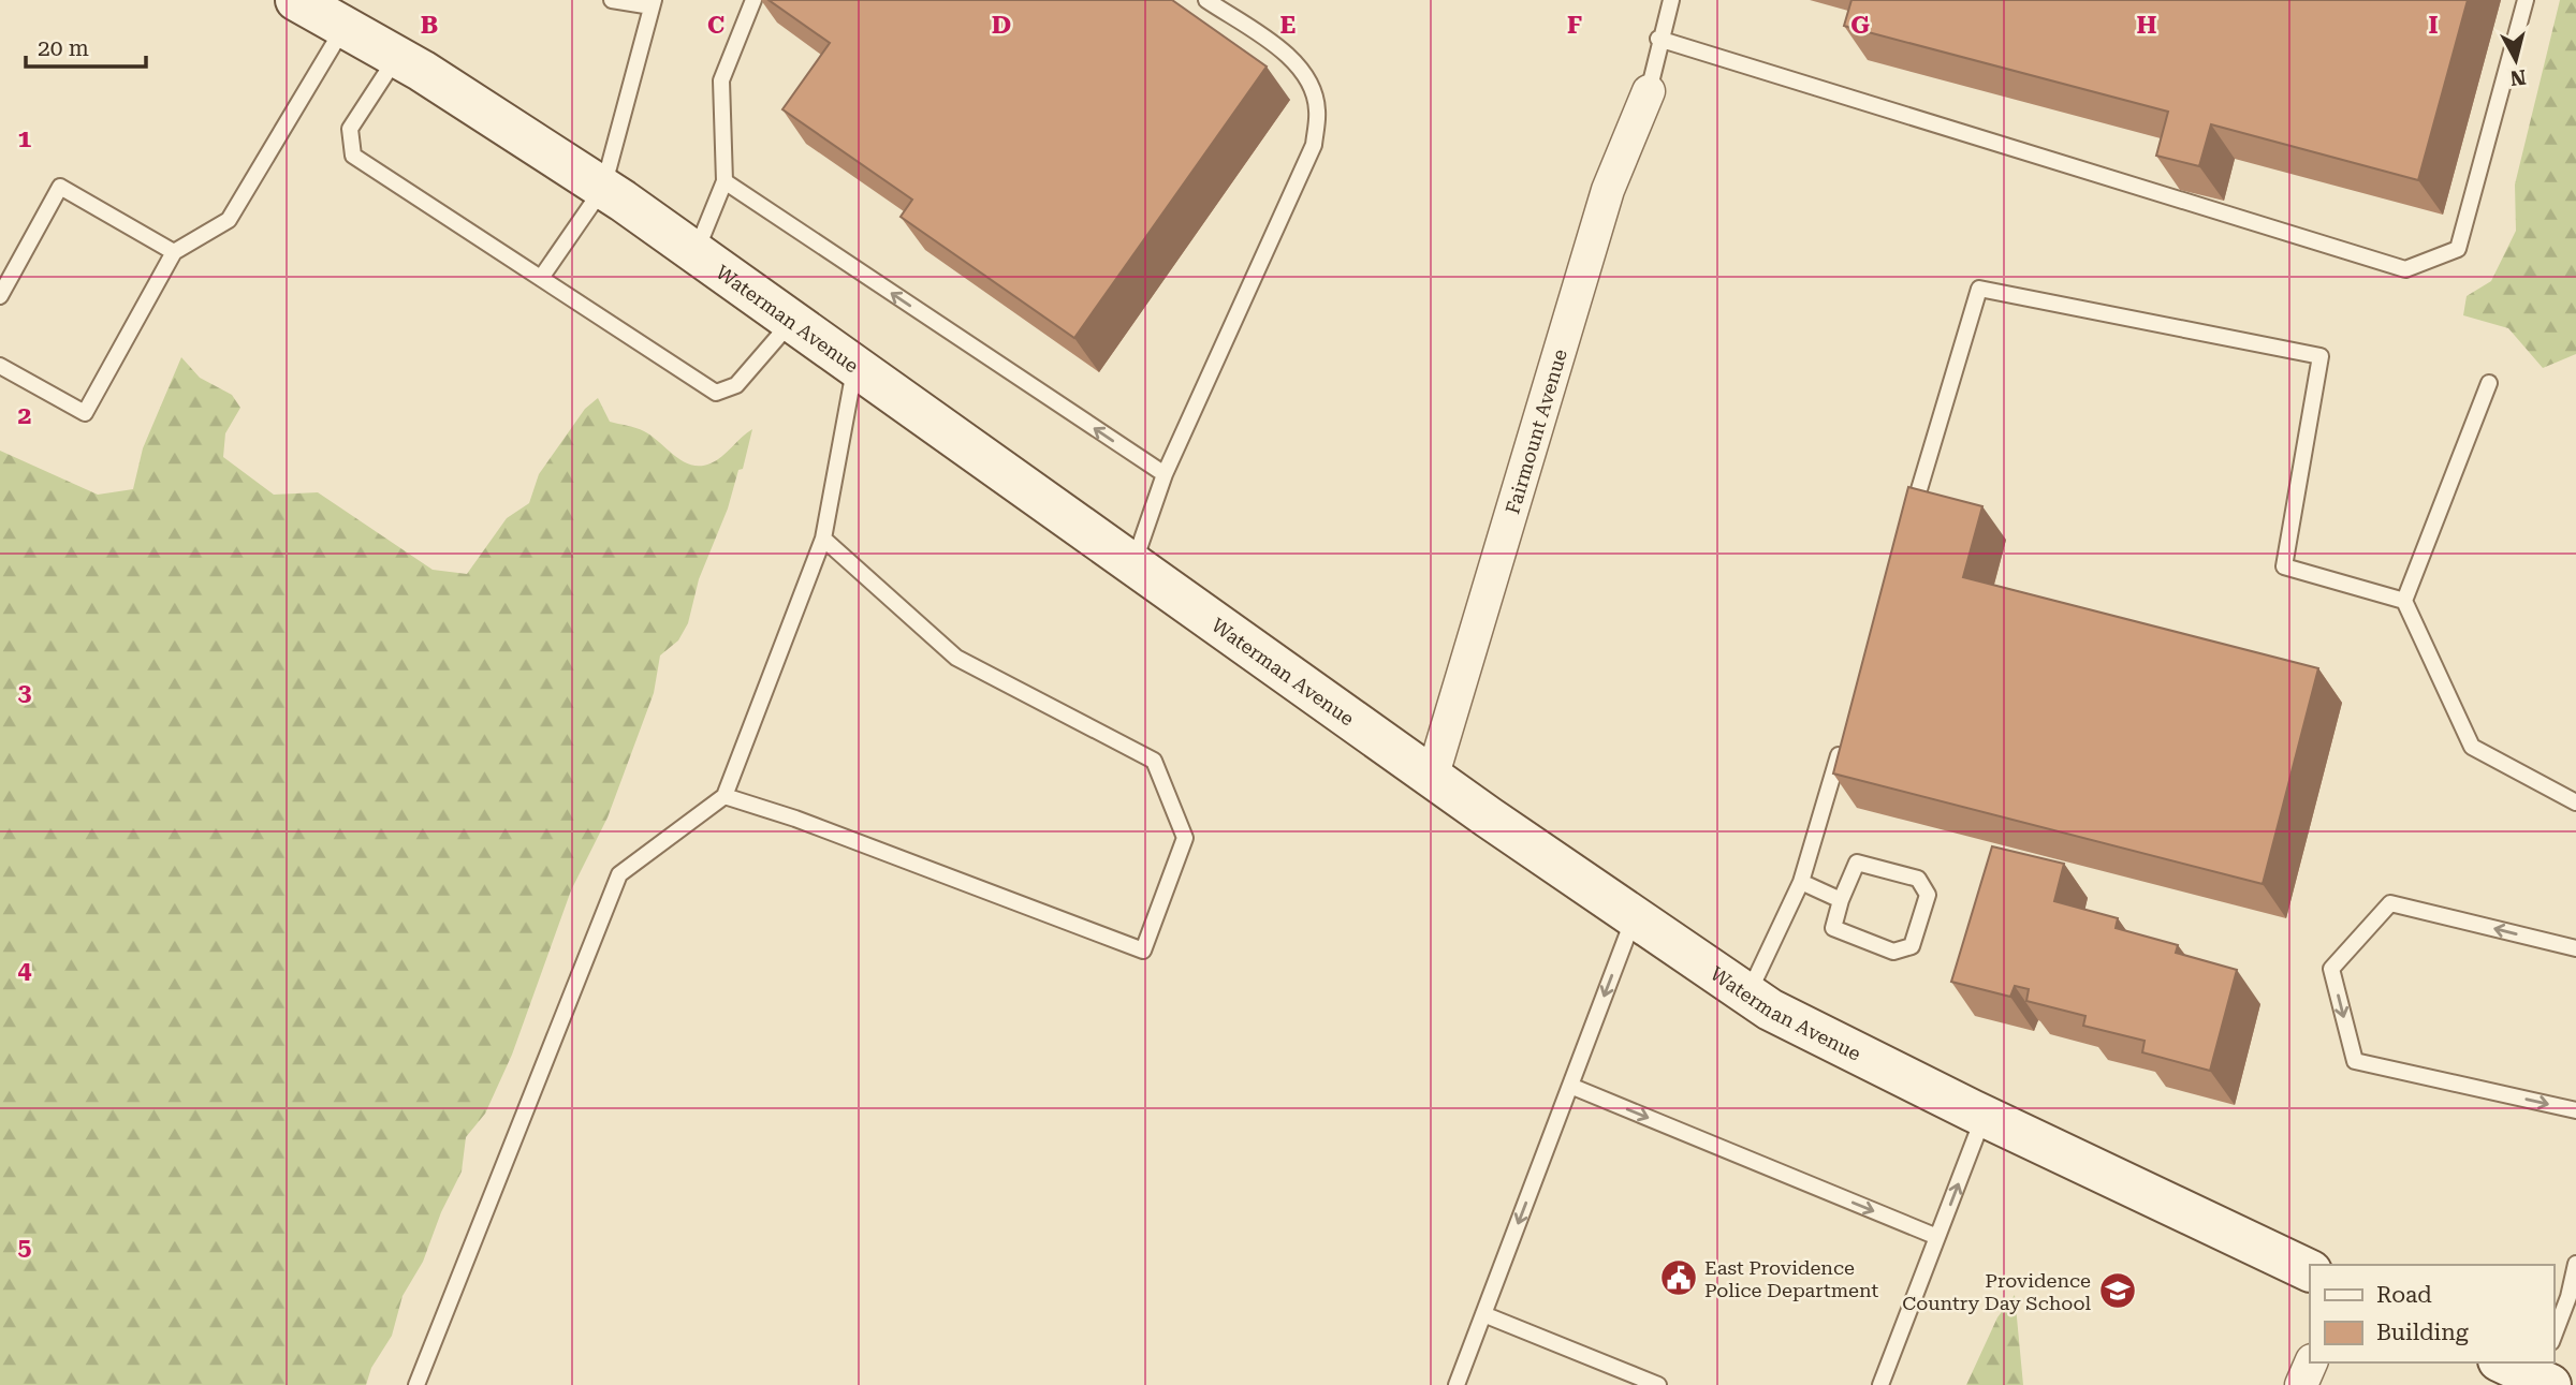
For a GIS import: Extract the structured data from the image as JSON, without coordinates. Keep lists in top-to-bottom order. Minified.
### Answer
{"streets":{"main road":["Waterman Avenue"],"street":["Fairmount Avenue"]},"crossings":[["Waterman Avenue","Fairmount Avenue"]],"places":{"public building":["East Providence Police Department"],"school or university":["Providence Country Day School"]},"legend":["Road","Building"],"scale_bar":"20 m","north":"bottom","grid":{"columns":["B","C","D","E","F","G","H","I"],"rows":["1","2","3","4","5"]}}
